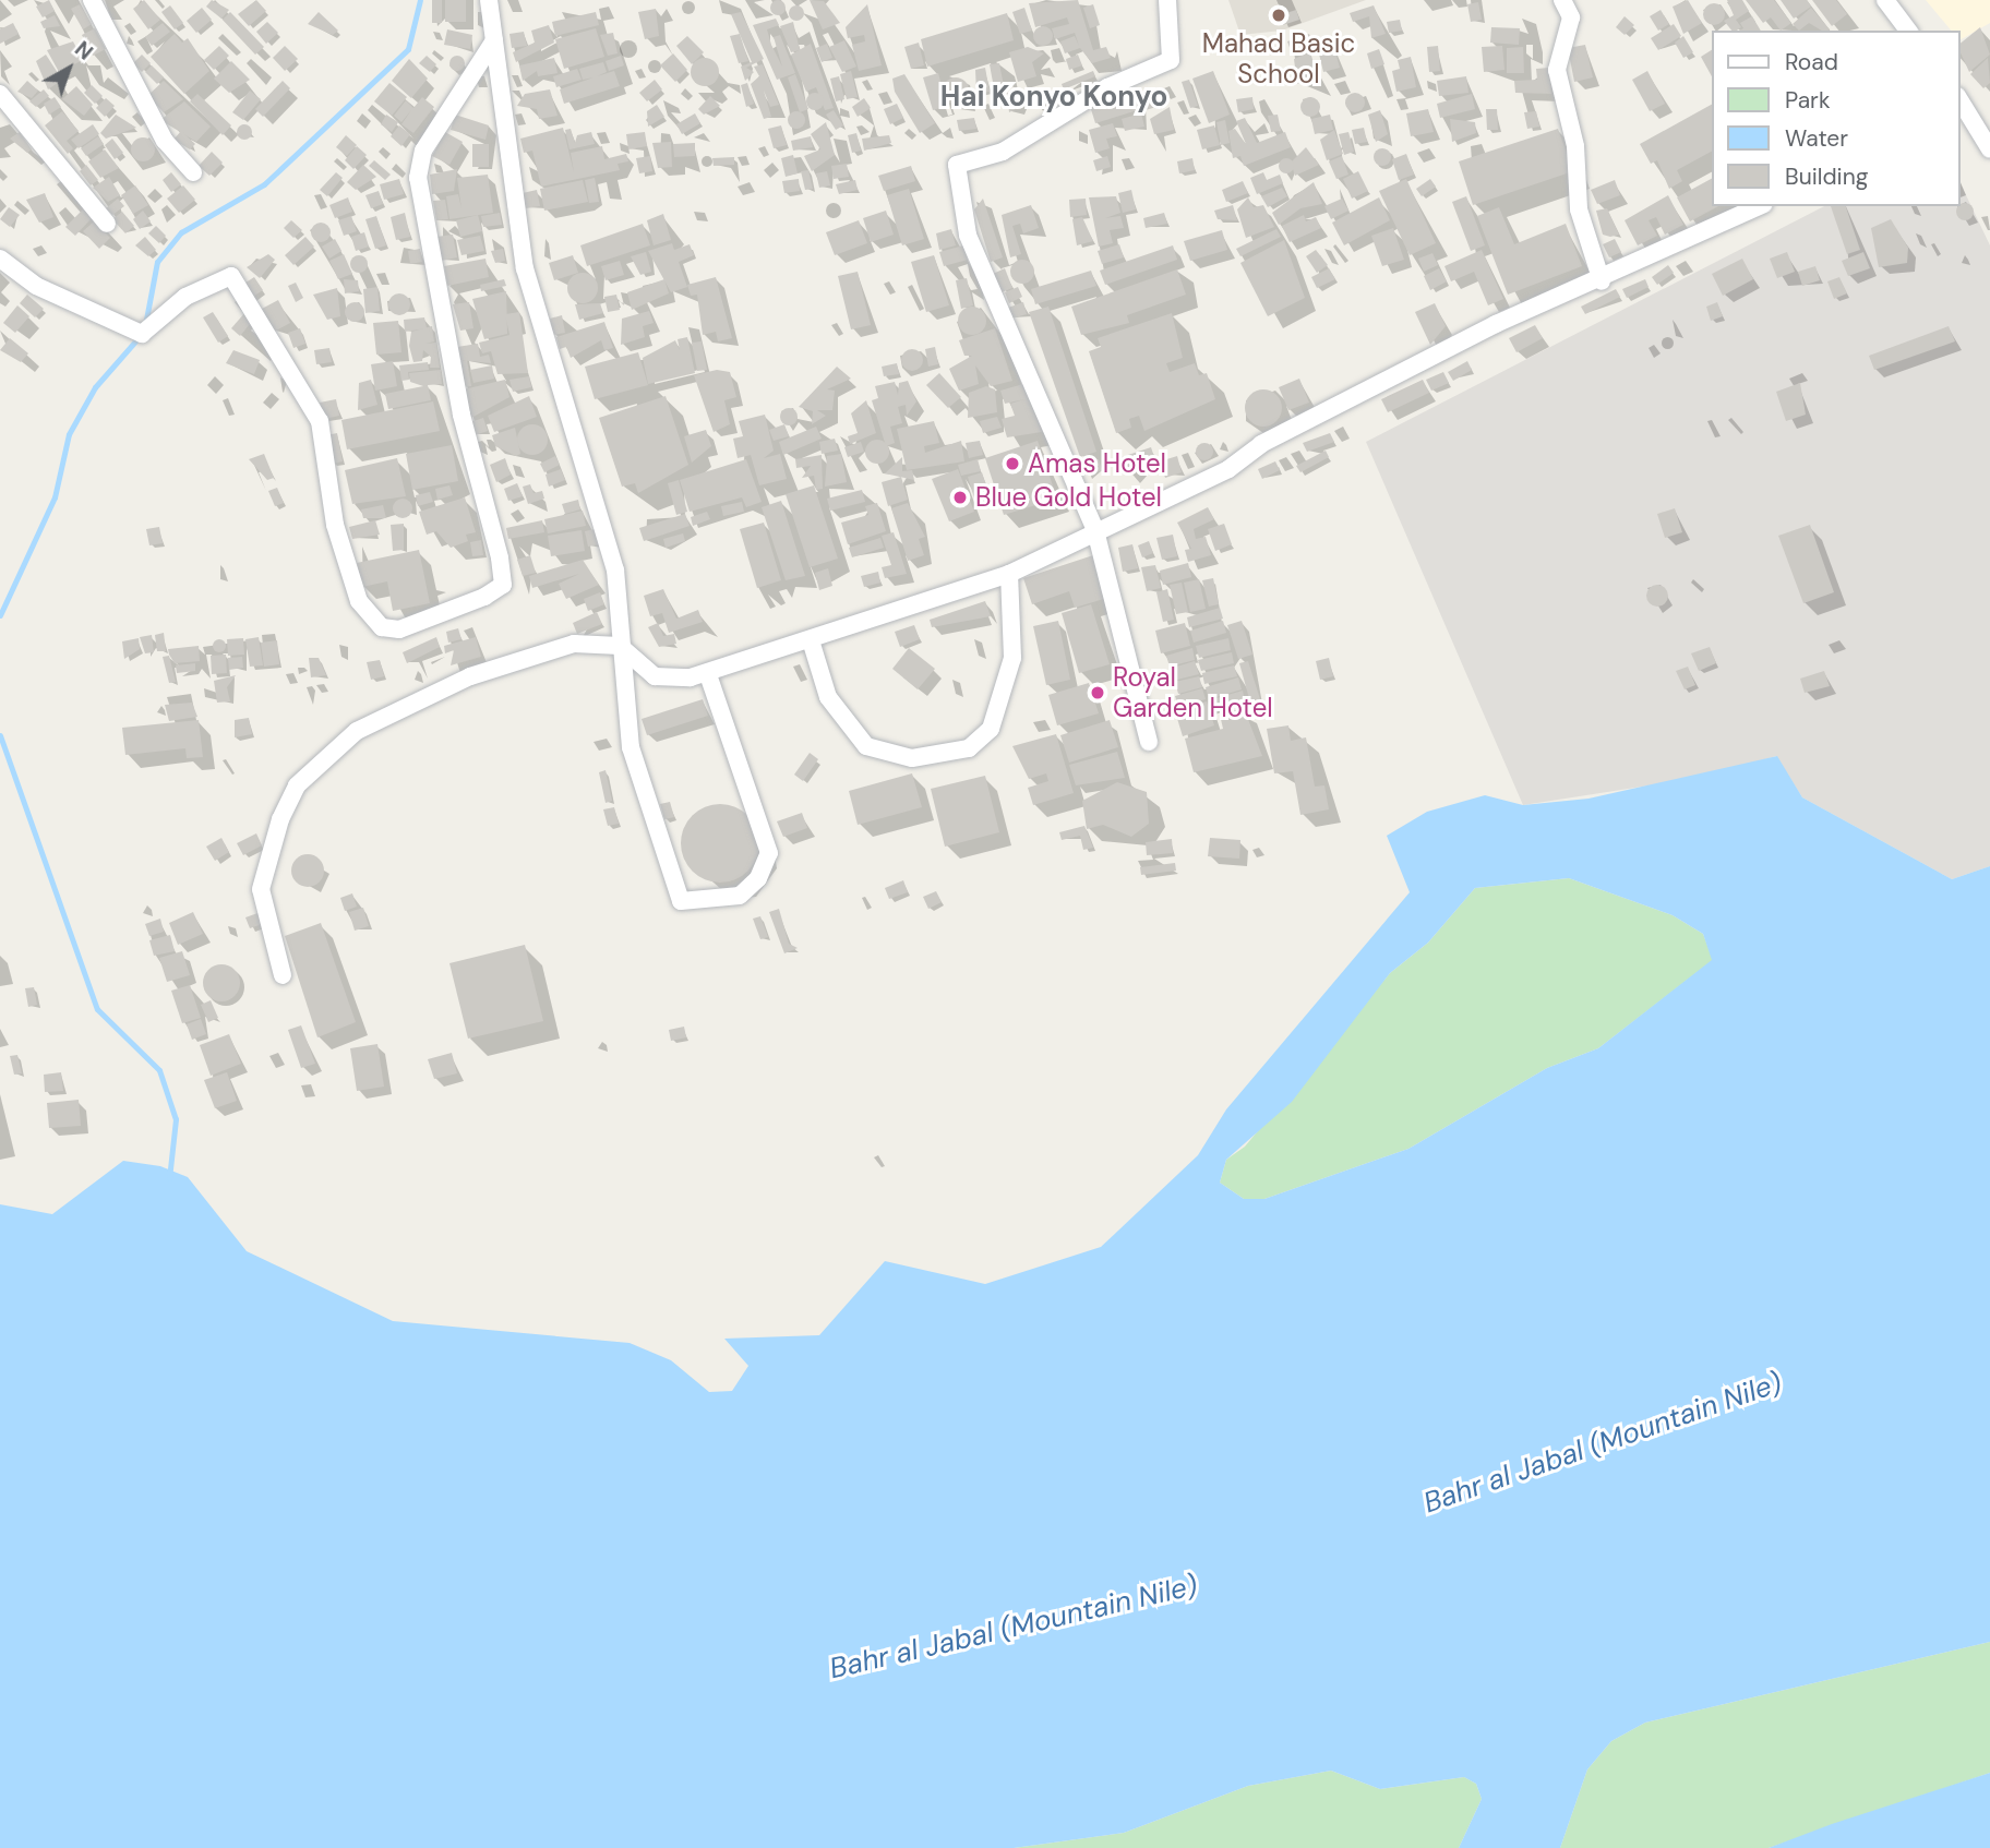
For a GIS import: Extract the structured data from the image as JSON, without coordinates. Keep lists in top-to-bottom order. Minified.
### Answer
{"districts":["Hai Konyo Konyo"],"water":["Bahr al Jabal (Mountain Nile)"],"places":["Mahad Basic School","Amas Hotel","Blue Gold Hotel","Royal Garden Hotel"],"legend":["Road","Park","Water","Building"],"north":"top right"}
